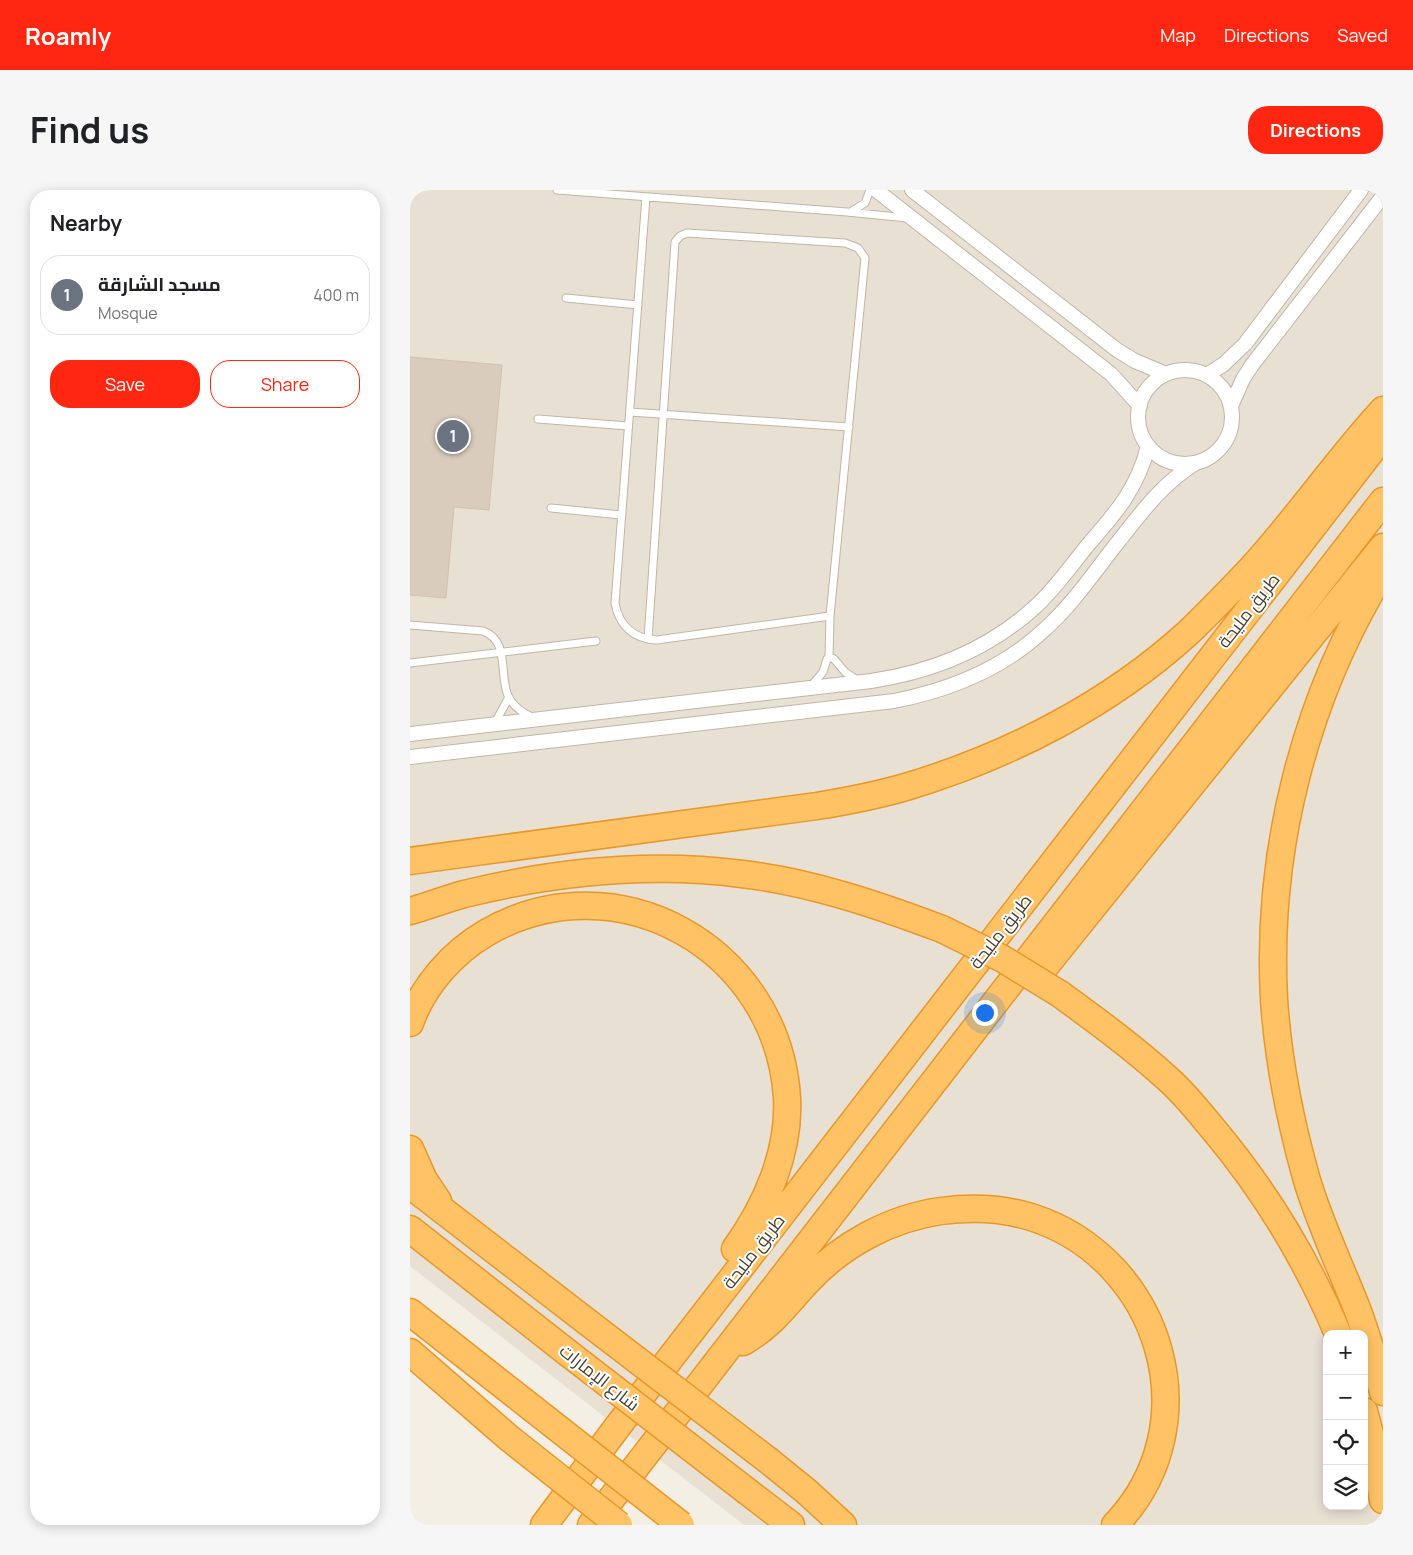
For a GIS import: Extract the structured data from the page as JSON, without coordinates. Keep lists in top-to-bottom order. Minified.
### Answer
{"streets":{"highway":["طريق مليحة","شارع الإمارات"]},"page":{"header":"Roamly","nav":["Map","Directions","Saved"],"title":"Find us","buttons":["Directions",["Save","Share"]],"heading":"Nearby","list":[{"mark":"1","name":"مسجد الشارقة","note":"Mosque","value":"400 m"}],"pins":"1","map_buttons":["+","−"]}}
